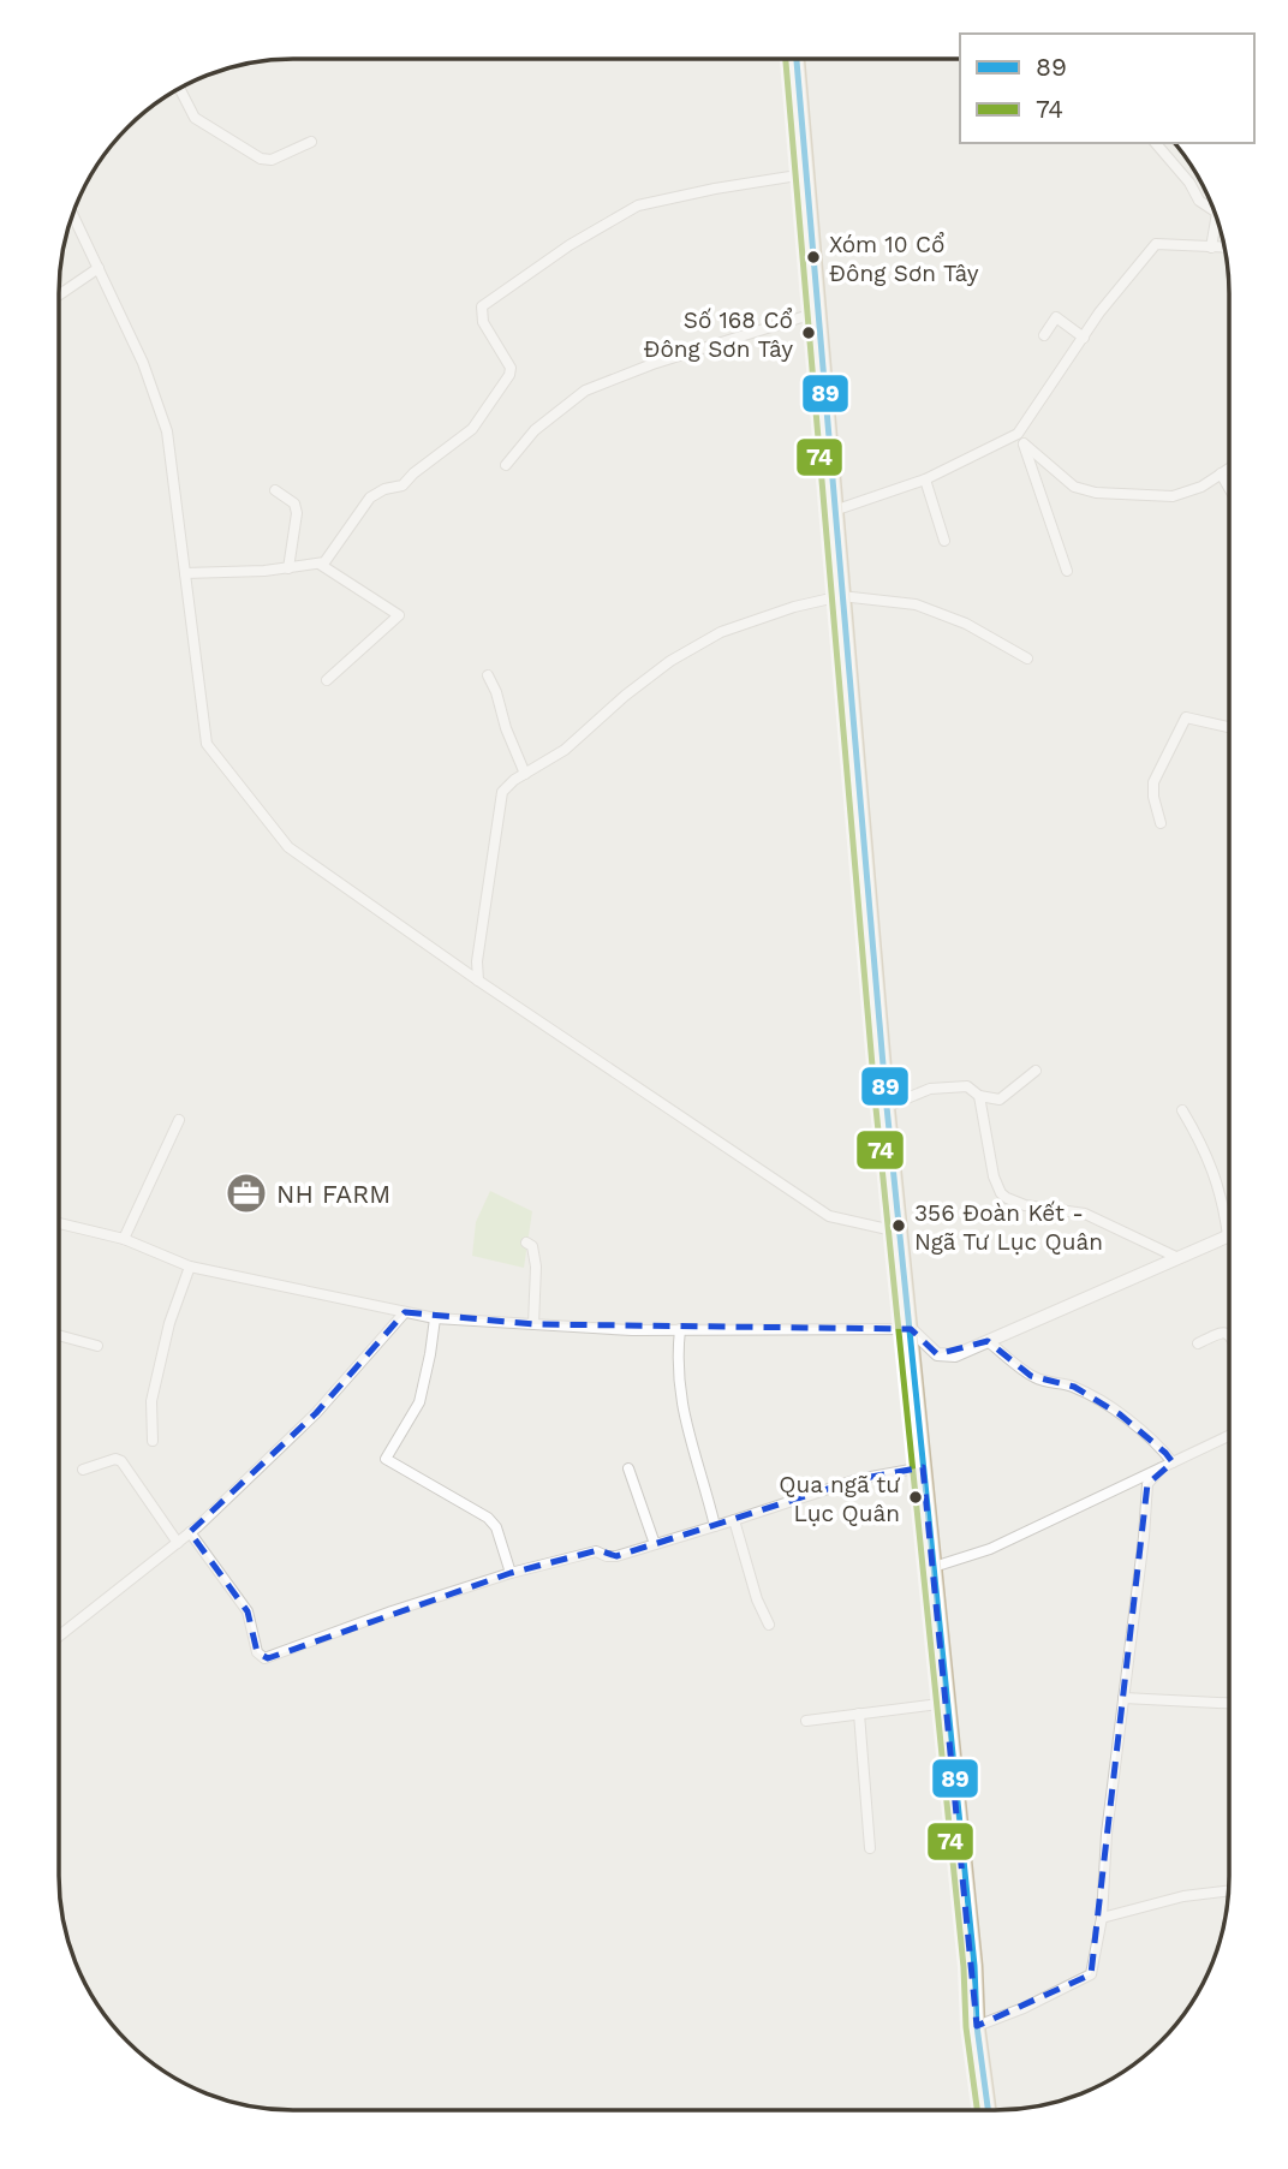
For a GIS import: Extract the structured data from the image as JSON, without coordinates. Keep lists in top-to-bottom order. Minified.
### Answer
{"places":{"other":["Xóm 10 Cổ Đông Sơn Tây","Số 168 Cổ Đông Sơn Tây","356 Đoàn Kết - Ngã Tư Lục Quân","Qua ngã tư Lục Quân"],"office":["NH FARM"]},"lines":["transit line 89","transit line 74"],"legend":["89","74"]}
